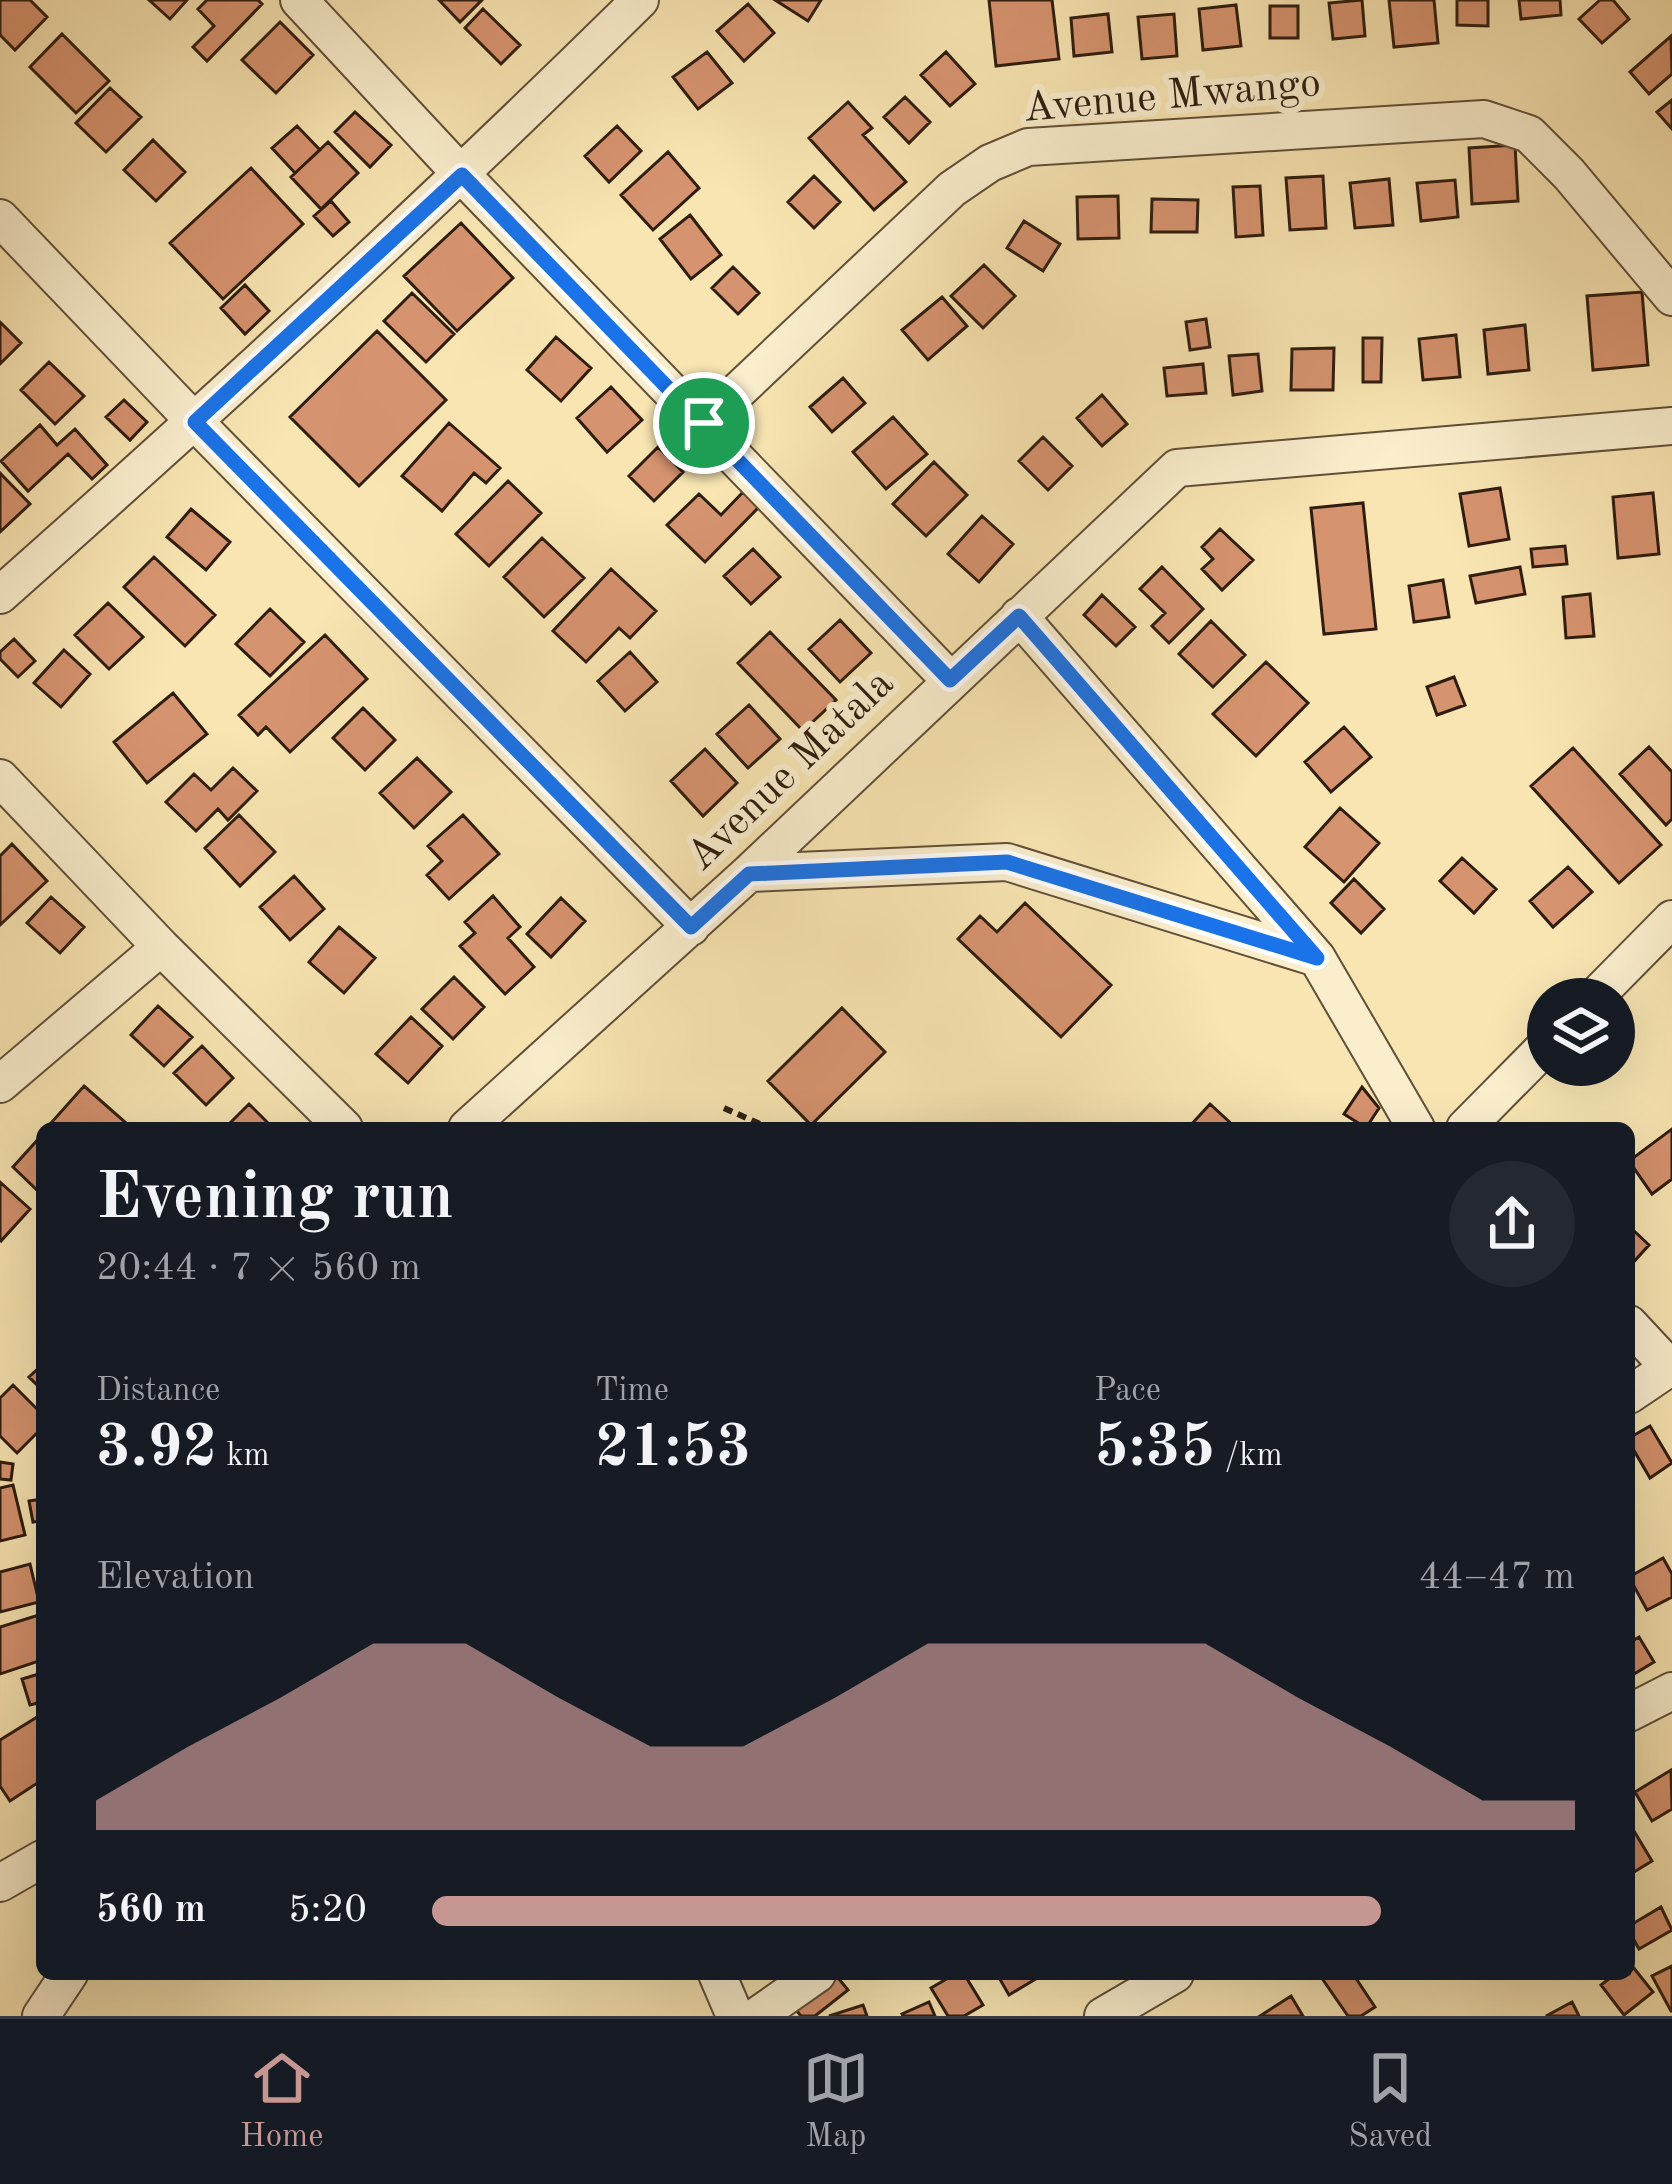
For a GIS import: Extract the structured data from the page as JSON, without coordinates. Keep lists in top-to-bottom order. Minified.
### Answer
{"streets":{"street":["Avenue Mwango","Avenue Matala"]},"page":{"heading":["Evening run","20:44 · 7 × 560 m"],"stats":[["Distance","3.92 km"],["Time","21:53"],["Pace","5:35 /km"]],"chart":["Elevation","44–47 m"],"list":[{"name":"560 m","note":"5:20"}],"tabs":["Home","Map","Saved"]}}
